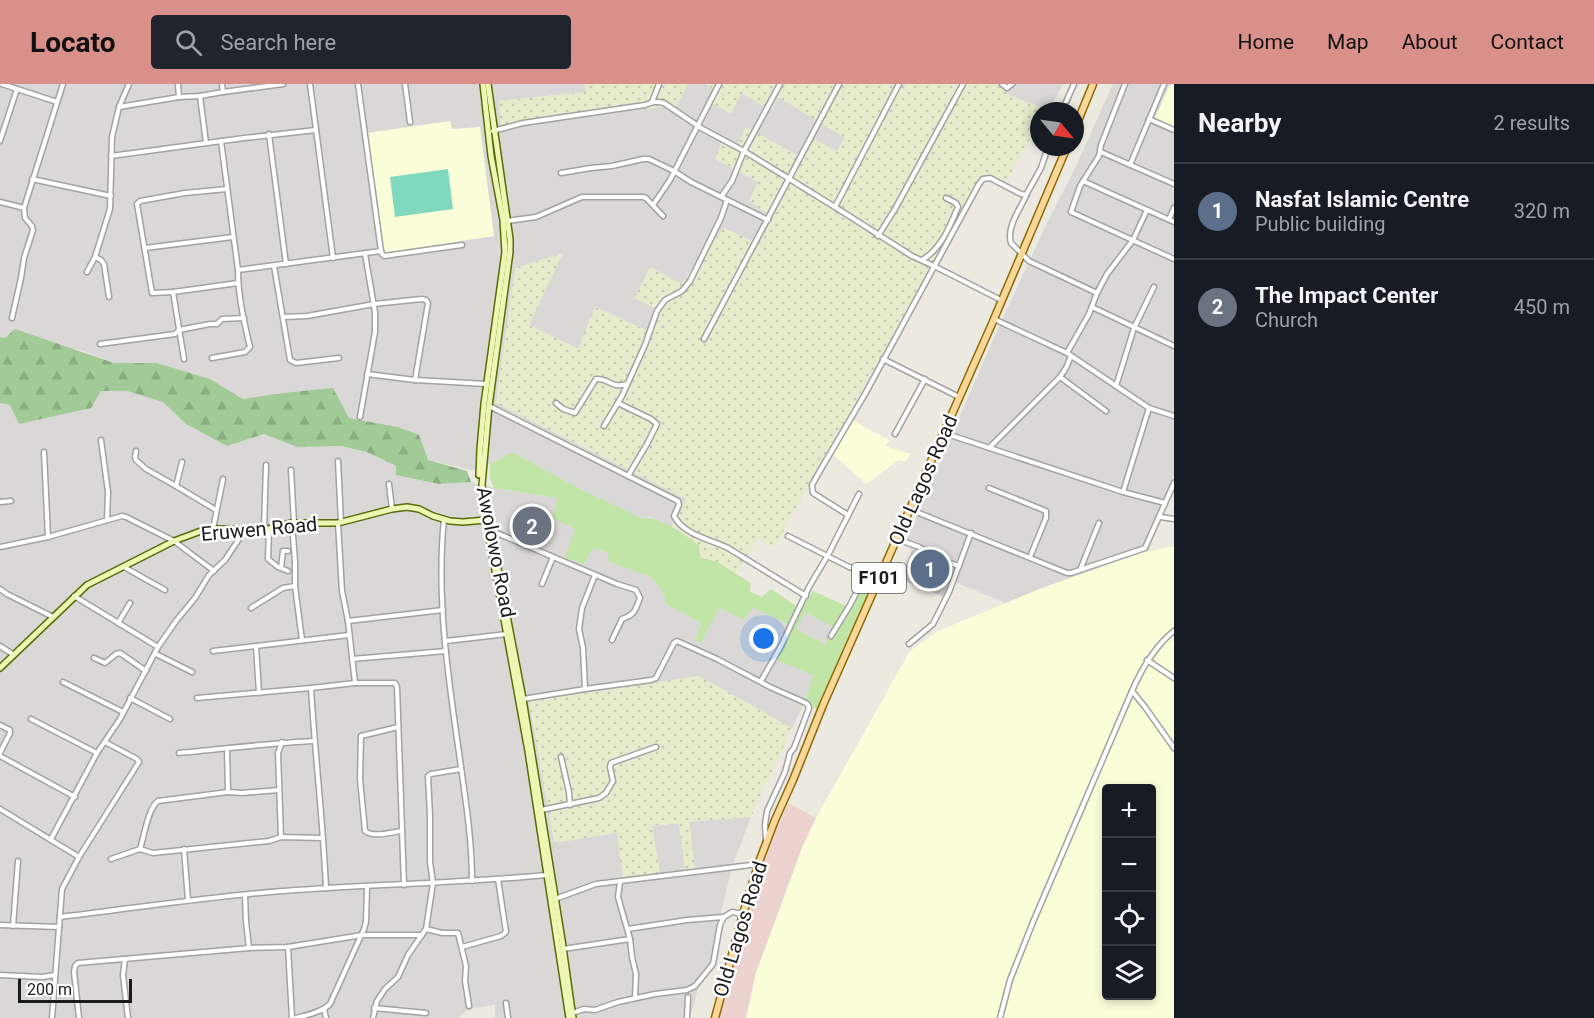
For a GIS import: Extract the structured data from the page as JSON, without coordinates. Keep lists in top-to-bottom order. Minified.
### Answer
{"streets":{"main road":["Old Lagos Road","Eruwen Road","Awolowo Road","F101"]},"crossings":[["Eruwen Road","Awolowo Road"]],"scale_bar":"200 m","north":"bottom right","page":{"header":"Locato","search":"Search here","nav":["Home","Map","About","Contact"],"heading":["Nearby","2 results"],"list":[{"mark":"1","name":"Nasfat Islamic Centre","note":"Public building","value":"320 m"},{"mark":"2","name":"The Impact Center","note":"Church","value":"450 m"}],"pins":["2","1"],"map_buttons":["+","−"],"scale":"200 m"}}
